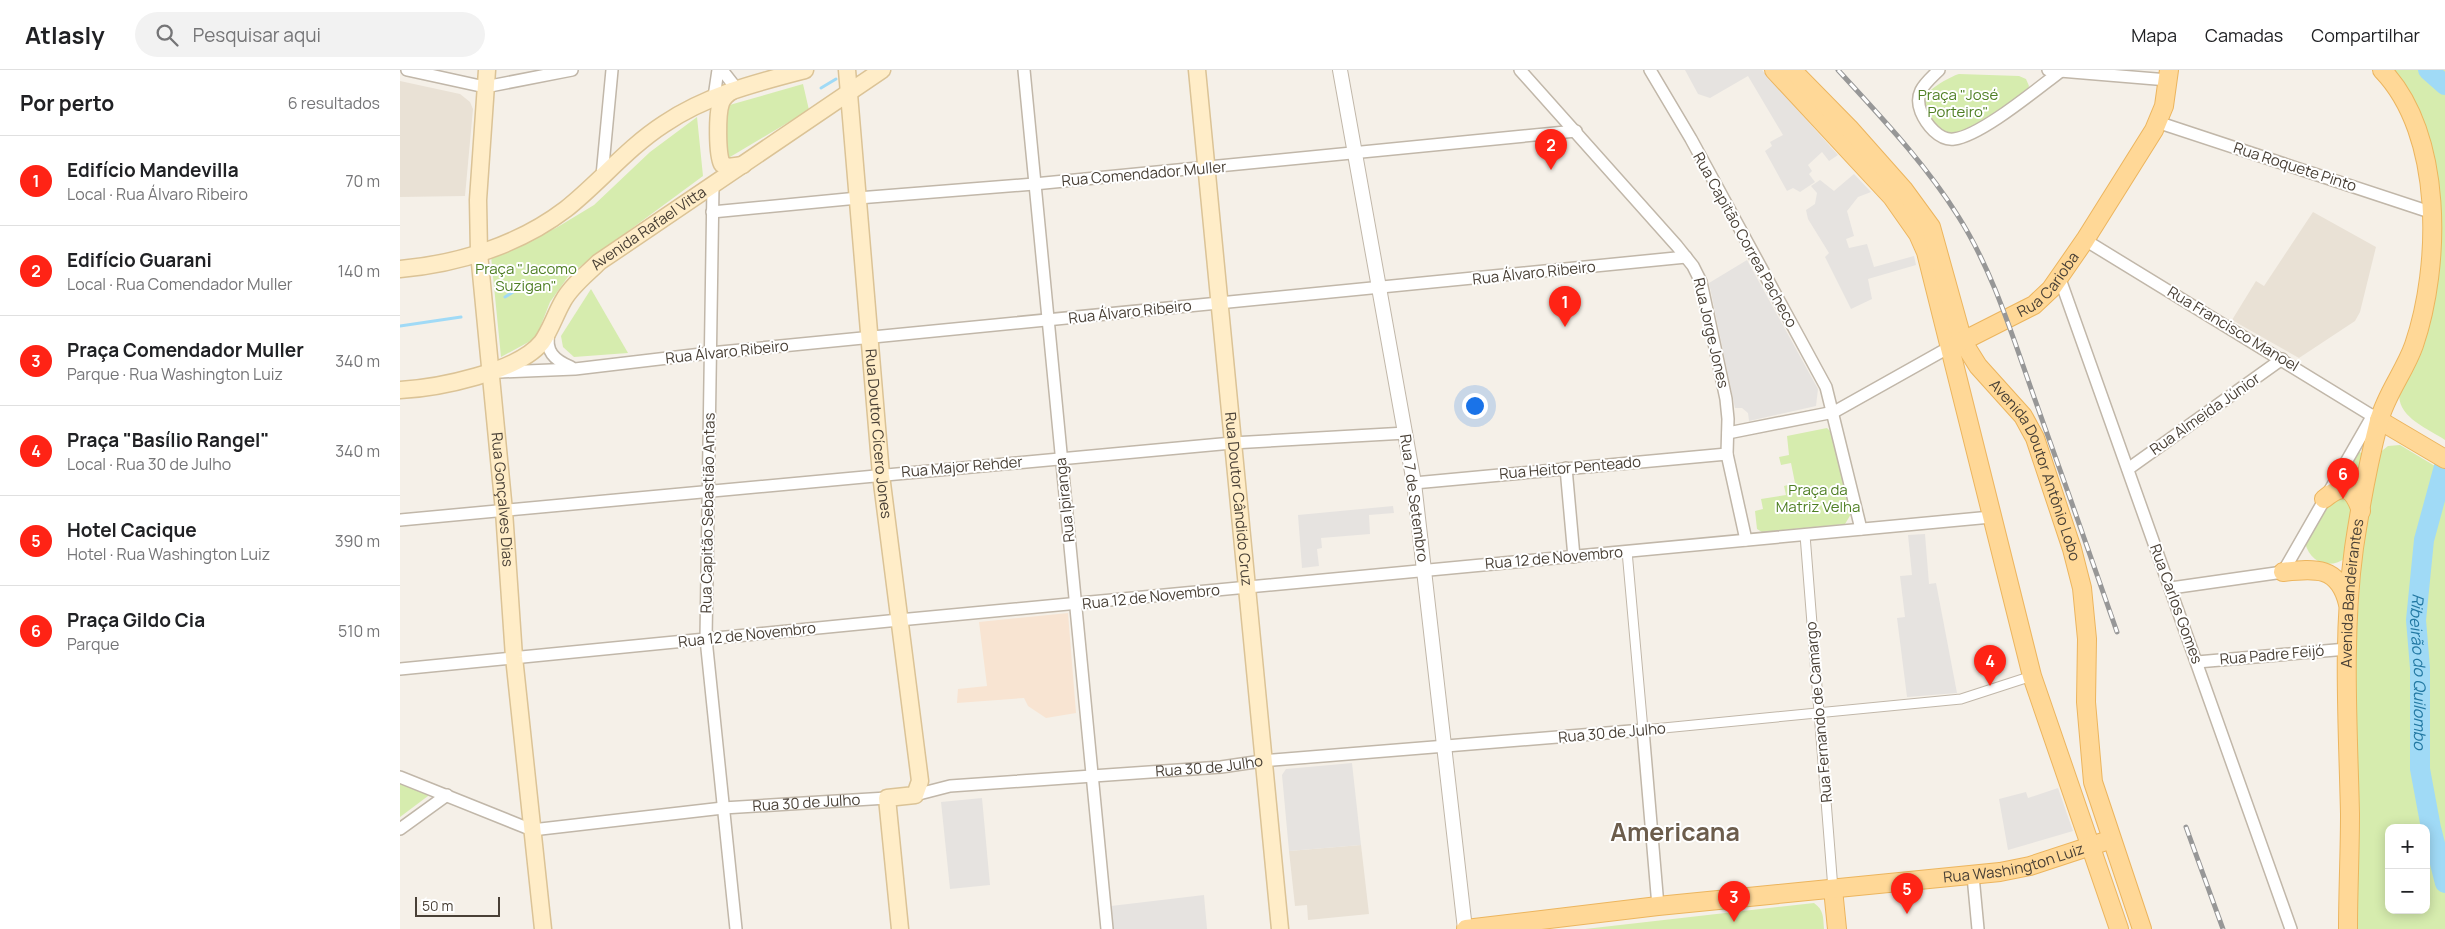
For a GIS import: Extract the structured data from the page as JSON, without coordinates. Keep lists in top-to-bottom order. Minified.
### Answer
{"streets":{"main road":["Avenida Rafael Vitta","Rua Carioba","Rua Doutor Cícero Jones","Avenida Doutor Antônio Lobo","Rua Gonçalves Dias","Rua Doutor Cândido Cruz","Avenida Bandeirantes","Rua 30 de Julho","Rua Washington Luiz"],"street":["Rua Roquete Pinto","Rua Comendador Muller","Rua Capitão Correa Pacheco","Rua Álvaro Ribeiro","Rua Francisco Manoel","Rua Jorge Jones","Rua Almeida Júnior","Rua Major Rehder","Rua Heitor Penteado","Rua 7 de Setembro","Rua Ipiranga","Rua Capitão Sebastião Antas","Rua 12 de Novembro","Rua Carlos Gomes","Rua Padre Feijó","Rua Fernando de Camargo"]},"crossings":[["Rua Roquete Pinto","Rua Carioba"],["Rua Roquete Pinto","Avenida Bandeirantes"],["Rua Comendador Muller","Rua Jorge Jones"],["Rua Comendador Muller","Rua Doutor Cícero Jones"],["Rua Comendador Muller","Rua 7 de Setembro"],["Rua Comendador Muller","Rua Ipiranga"],["Rua Comendador Muller","Rua Doutor Cândido Cruz"],["Rua Comendador Muller","Rua Capitão Sebastião Antas"],["Avenida Rafael Vitta","Rua Álvaro Ribeiro"],["Avenida Rafael Vitta","Rua Doutor Cícero Jones"],["Avenida Rafael Vitta","Rua Gonçalves Dias"],["Avenida Rafael Vitta","Rua Capitão Sebastião Antas"],["Rua Capitão Correa Pacheco","Rua Carioba"],["Rua Capitão Correa Pacheco","Rua 12 de Novembro"],["Rua Álvaro Ribeiro","Rua Jorge Jones"],["Rua Álvaro Ribeiro","Rua Doutor Cícero Jones"],["Rua Álvaro Ribeiro","Rua 7 de Setembro"],["Rua Álvaro Ribeiro","Rua Gonçalves Dias"],["Rua Álvaro Ribeiro","Rua Ipiranga"],["Rua Álvaro Ribeiro","Rua Doutor Cândido Cruz"],["Rua Álvaro Ribeiro","Rua Capitão Sebastião Antas"],["Rua Carioba","Rua Francisco Manoel"],["Rua Carioba","Rua Jorge Jones"],["Rua Carioba","Avenida Doutor Antônio Lobo"],["Rua Carioba","Rua Carlos Gomes"],["Rua Francisco Manoel","Rua Almeida Júnior"],["Rua Francisco Manoel","Avenida Bandeirantes"],["Rua Jorge Jones","Rua Heitor Penteado"],["Rua Jorge Jones","Rua 12 de Novembro"],["Rua Almeida Júnior","Rua Carlos Gomes"],["Rua Doutor Cícero Jones","Rua Major Rehder"],["Rua Doutor Cícero Jones","Rua 12 de Novembro"],["Rua Doutor Cícero Jones","Rua 30 de Julho"],["Rua Major Rehder","Rua 7 de Setembro"],["Rua Major Rehder","Rua Gonçalves Dias"],["Rua Major Rehder","Rua Ipiranga"],["Rua Major Rehder","Rua Doutor Cândido Cruz"],["Rua Major Rehder","Rua Capitão Sebastião Antas"],["Rua Heitor Penteado","Rua 7 de Setembro"],["Avenida Doutor Antônio Lobo","Rua 12 de Novembro"],["Avenida Doutor Antônio Lobo","Rua 30 de Julho"],["Avenida Doutor Antônio Lobo","Rua Washington Luiz"],["Rua 7 de Setembro","Rua 12 de Novembro"],["Rua 7 de Setembro","Rua 30 de Julho"],["Rua 7 de Setembro","Rua Washington Luiz"],["Rua Gonçalves Dias","Rua 12 de Novembro"],["Rua Gonçalves Dias","Rua 30 de Julho"],["Rua Ipiranga","Rua 12 de Novembro"],["Rua Ipiranga","Rua 30 de Julho"],["Rua Doutor Cândido Cruz","Rua 12 de Novembro"],["Rua Doutor Cândido Cruz","Rua 30 de Julho"],["Rua Capitão Sebastião Antas","Rua 12 de Novembro"],["Rua Capitão Sebastião Antas","Rua 30 de Julho"],["Rua 12 de Novembro","Rua Fernando de Camargo"],["Avenida Bandeirantes","Rua Padre Feijó"],["Rua Carlos Gomes","Rua Padre Feijó"],["Rua Fernando de Camargo","Rua 30 de Julho"],["Rua Fernando de Camargo","Rua Washington Luiz"]],"districts":["Americana"],"water":["Ribeirão do Quilombo"],"parks":["Praça \"José Porteiro\"","Praça \"Jacomo Suzigan\"","Praça da Matriz Velha"],"scale_bar":"50 m","page":{"header":"Atlasly","search":"Pesquisar aqui","nav":["Mapa","Camadas","Compartilhar"],"heading":["Por perto","6 resultados"],"pins":["2","1","6","4","5","3"],"list":[{"mark":"1","name":"Edifício Mandevilla","note":"Local · Rua Álvaro Ribeiro","value":"70 m"},{"mark":"2","name":"Edifício Guarani","note":"Local · Rua Comendador Muller","value":"140 m"},{"mark":"3","name":"Praça Comendador Muller","note":"Parque · Rua Washington Luiz","value":"340 m"},{"mark":"4","name":"Praça \"Basílio Rangel\"","note":"Local · Rua 30 de Julho","value":"340 m"},{"mark":"5","name":"Hotel Cacique","note":"Hotel · Rua Washington Luiz","value":"390 m"},{"mark":"6","name":"Praça Gildo Cia","note":"Parque","value":"510 m"}],"map_buttons":["+","−"],"scale":"50 m"}}
